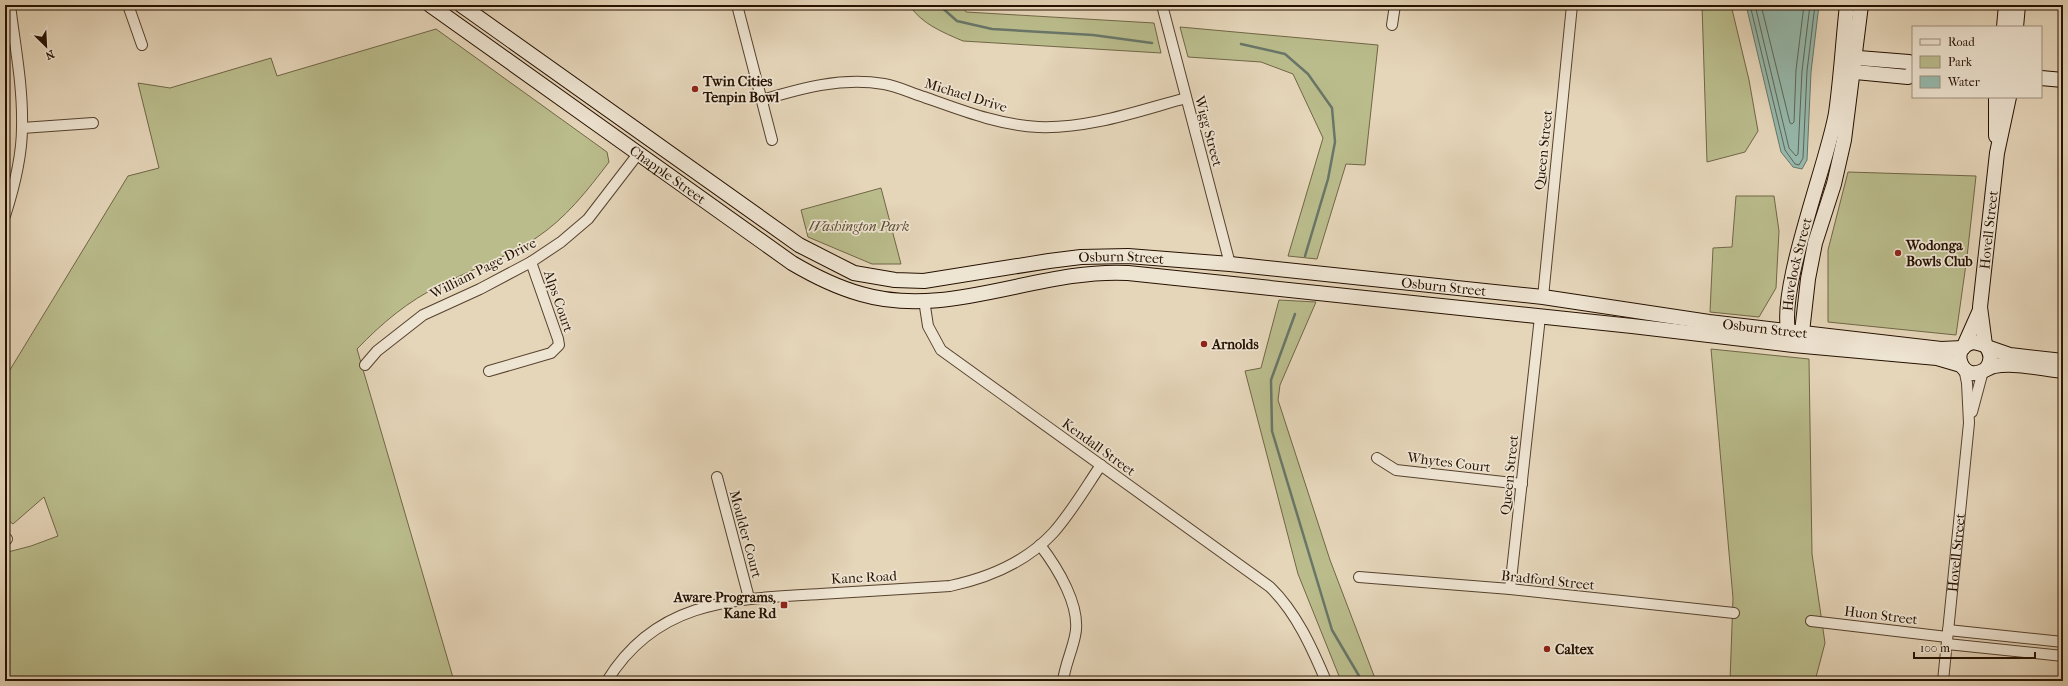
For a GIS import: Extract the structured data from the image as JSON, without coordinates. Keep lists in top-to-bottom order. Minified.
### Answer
{"streets":{"street":["Michael Drive","Wigg Street","Queen Street","Chapple Street","Hovell Street","Osburn Street","Havelock Street","William Page Drive","Alps Court","Kendall Street","Whytes Court","Moulder Court","Kane Road","Bradford Street","Huon Street"]},"crossings":[["Michael Drive","Wigg Street"],["Wigg Street","Osburn Street"],["Queen Street","Osburn Street"],["Queen Street","Whytes Court"],["Queen Street","Bradford Street"],["Chapple Street","Osburn Street"],["Chapple Street","William Page Drive"],["Chapple Street","Kendall Street"],["Hovell Street","Osburn Street"],["Hovell Street","Huon Street"],["Osburn Street","Havelock Street"],["Osburn Street","Kendall Street"],["William Page Drive","Alps Court"],["Kendall Street","Kane Road"],["Moulder Court","Kane Road"]],"parks":["Washington Park"],"places":{"other":["Twin Cities Tenpin Bowl","Wodonga Bowls Club","Arnolds","Caltex"],"transit":["Aware Programs, Kane Rd"]},"legend":["Road","Park","Water"],"scale_bar":"100 m","north":"bottom right"}
